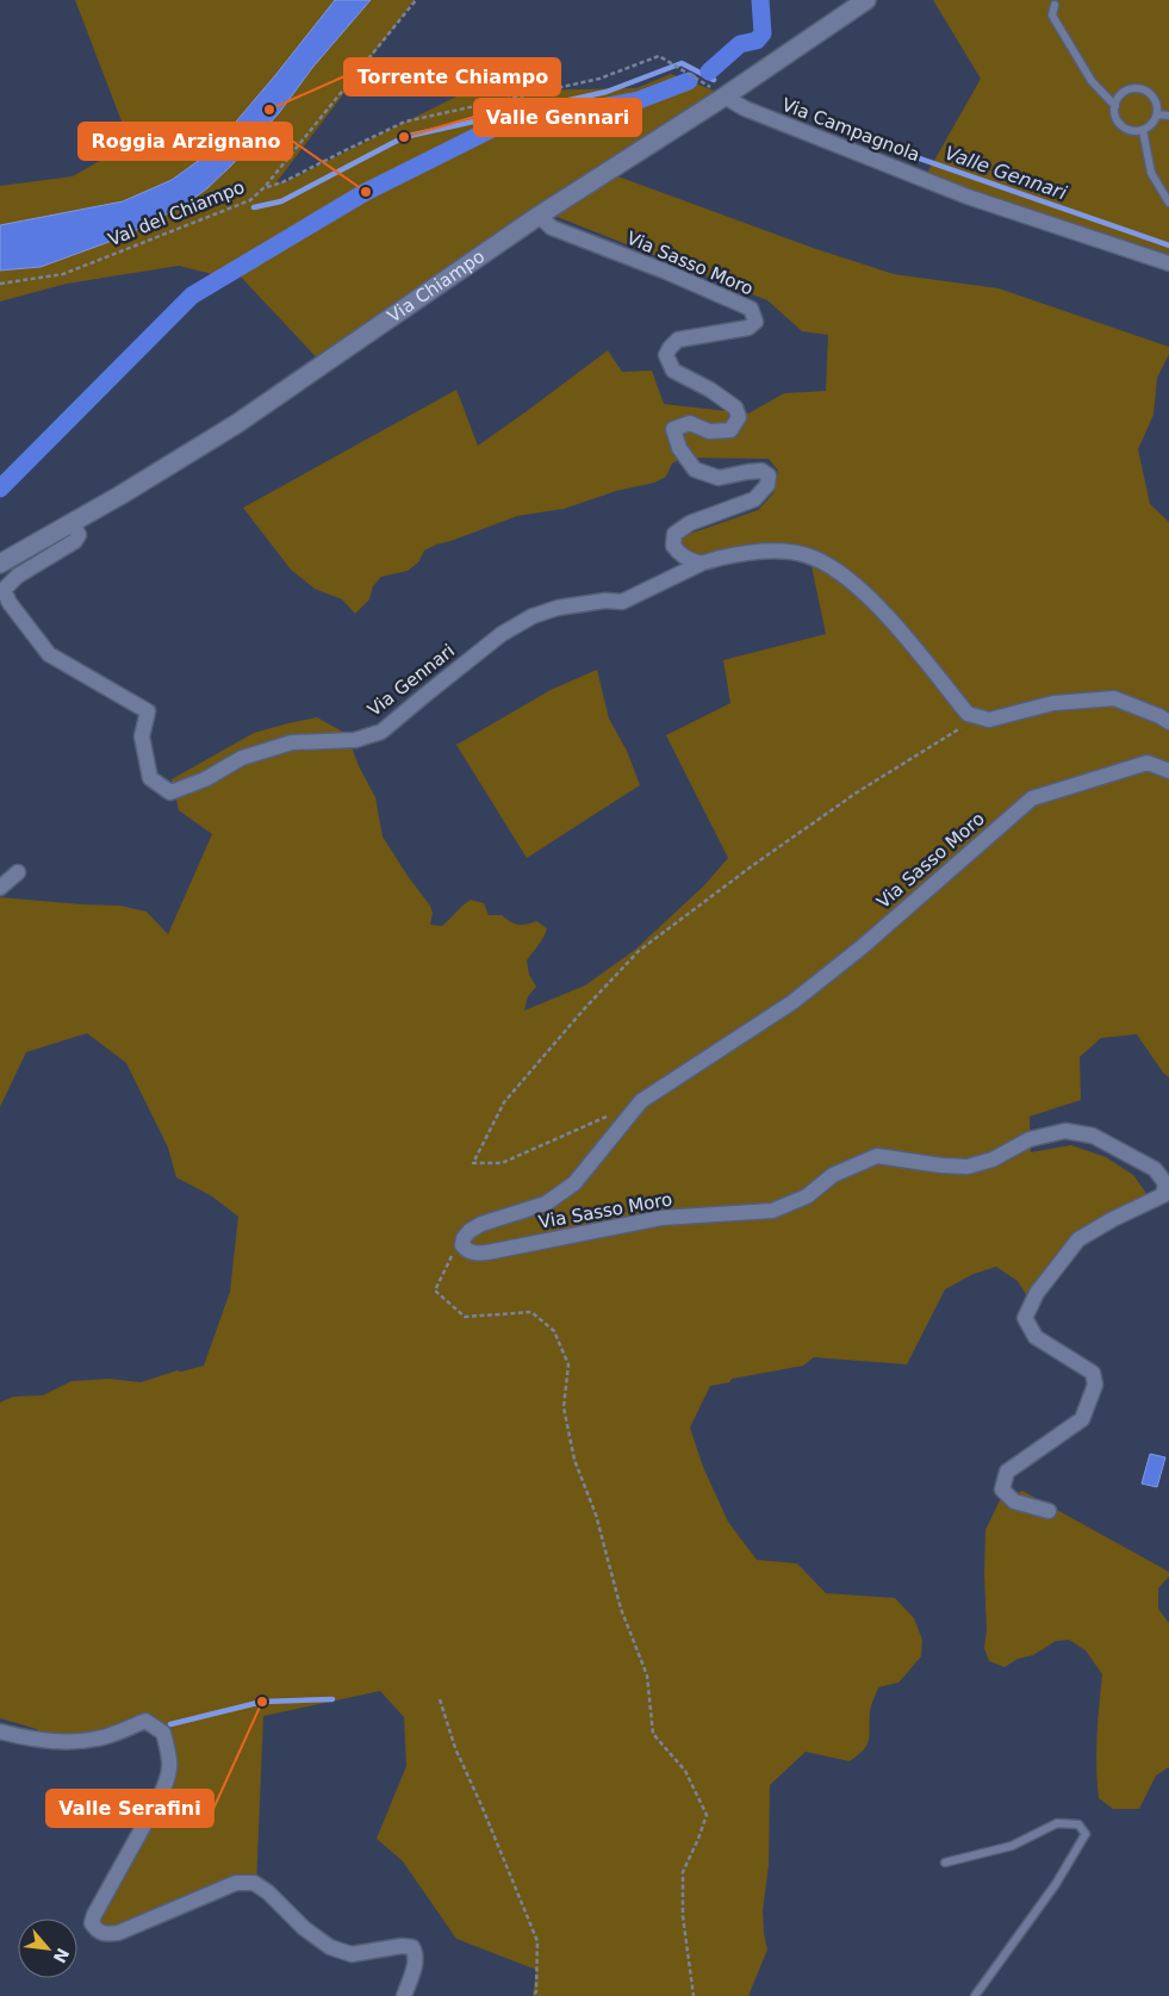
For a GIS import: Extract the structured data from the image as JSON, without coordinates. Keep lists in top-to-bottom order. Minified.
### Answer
{"streets":{"main road":["Via Chiampo"],"street":["Via Campagnola","Via Sasso Moro","Via Gennari"],"path":["Val del Chiampo"]},"crossings":[["Via Campagnola","Via Chiampo"],["Via Sasso Moro","Via Chiampo"],["Via Sasso Moro","Via Gennari"],["Via Chiampo","Via Gennari"]],"water":["Valle Gennari"],"places":["Torrente Chiampo","Valle Gennari","Roggia Arzignano","Valle Serafini"],"north":"bottom right"}
